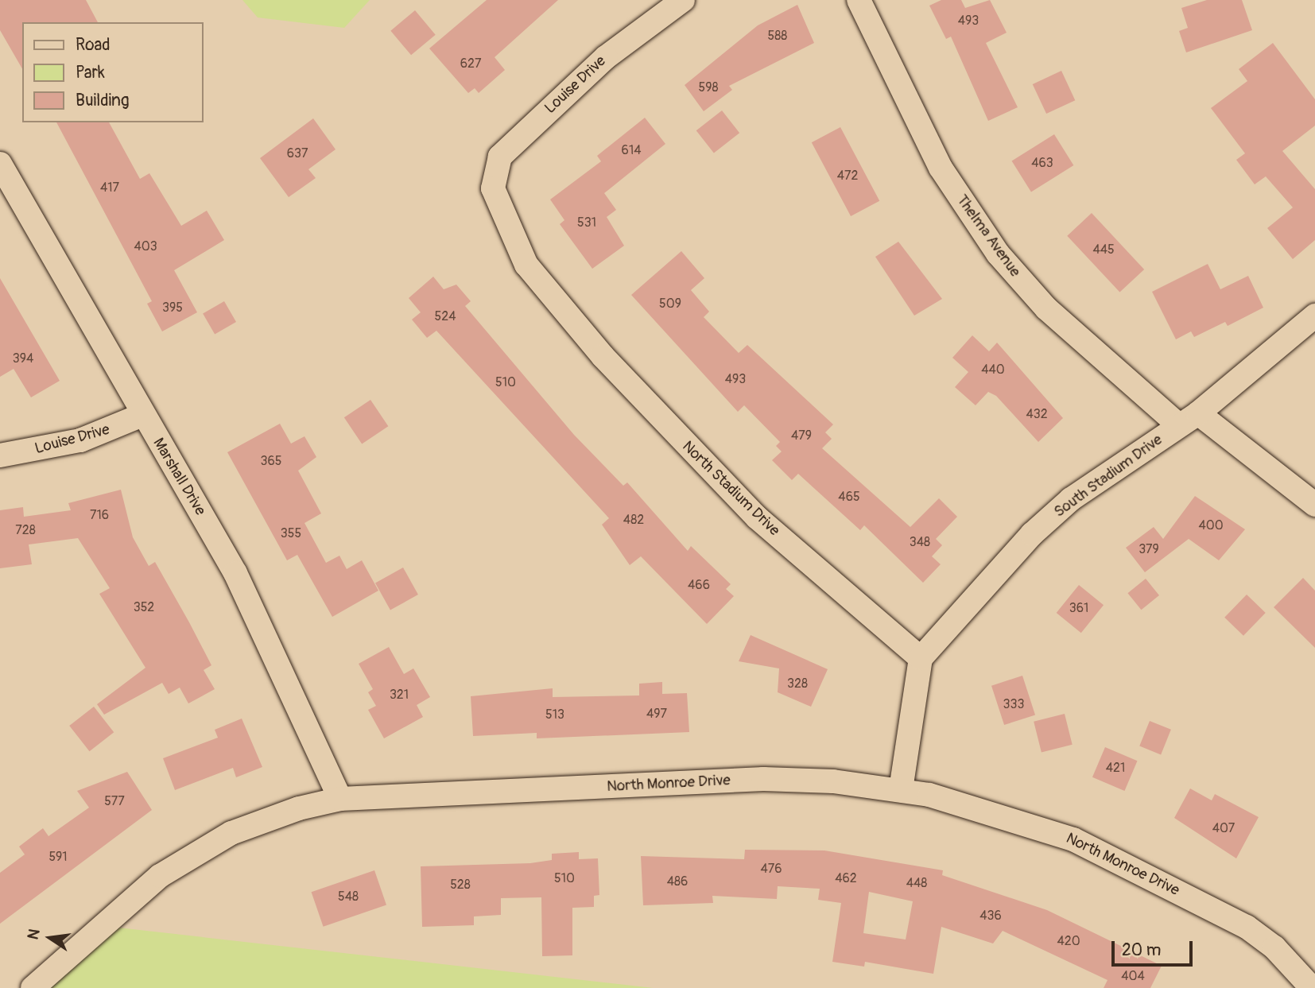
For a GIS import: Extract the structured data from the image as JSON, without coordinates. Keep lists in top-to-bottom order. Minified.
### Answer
{"streets":{"street":["Louise Drive","Thelma Avenue","South Stadium Drive","Marshall Drive","North Stadium Drive","North Monroe Drive"]},"crossings":[["Louise Drive","Marshall Drive"],["Louise Drive","North Stadium Drive"],["Thelma Avenue","South Stadium Drive"],["South Stadium Drive","North Stadium Drive"],["Marshall Drive","North Monroe Drive"]],"house_numbers":["493","588","627","598","614","637","463","472","417","531","403","445","509","395","524","394","440","493","510","432","479","365","465","716","482","400","728","355","348","379","466","352","361","328","321","333","497","513","421","577","407","591","476","510","462","486","448","528","548","436","420","404"],"legend":["Road","Park","Building"],"scale_bar":"20 m","north":"left"}
